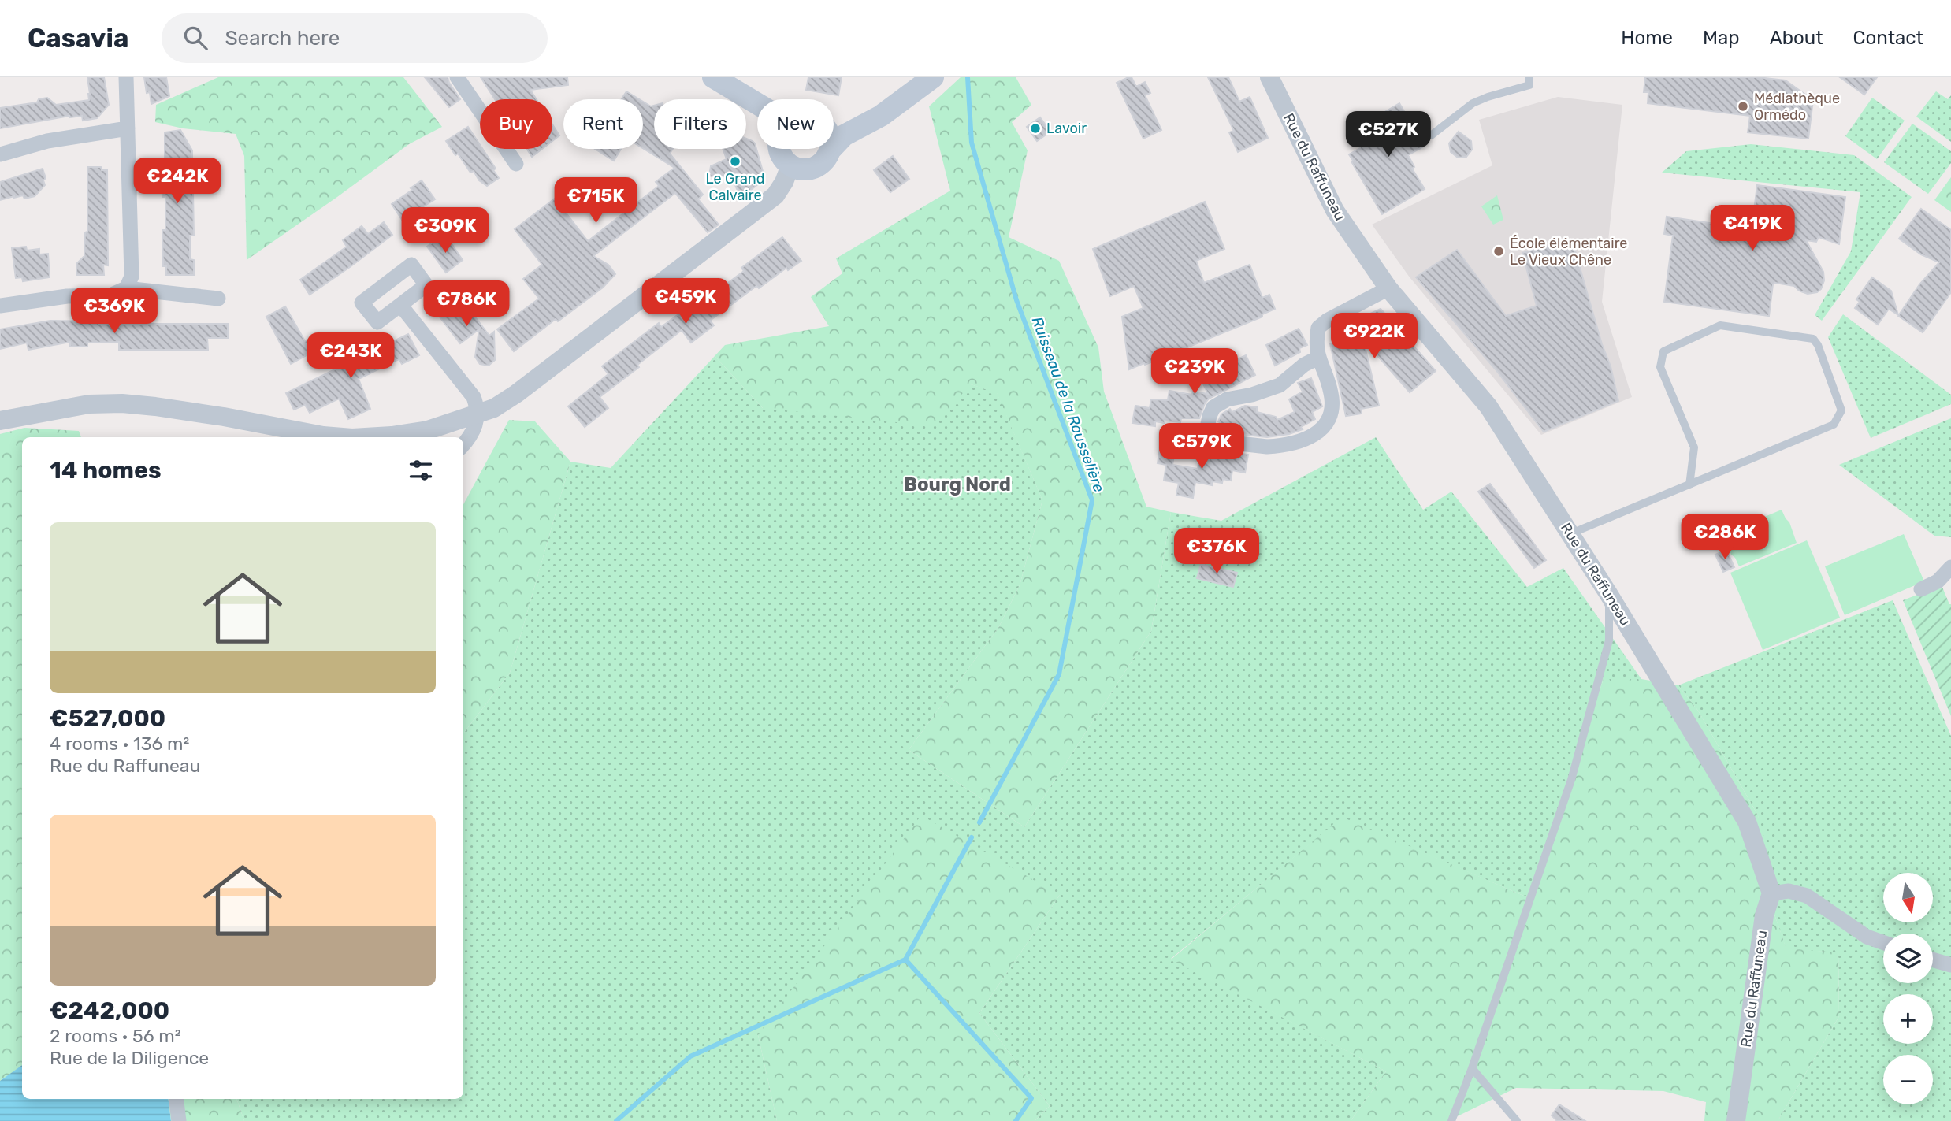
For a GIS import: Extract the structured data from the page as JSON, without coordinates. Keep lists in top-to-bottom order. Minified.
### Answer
{"streets":{"street":["Rue du Raffuneau"]},"districts":["Bourg Nord"],"water":["Ruisseau de la Rousselière"],"places":["Médiathèque Ormédo","Lavoir","Le Grand Calvaire","École élémentaire Le Vieux Chêne"],"north":"bottom","page":{"header":"Casavia","search":"Search here","nav":["Home","Map","About","Contact"],"chip":["Buy","Rent","Filters","New"],"price":["€527K","€242K","€715K","€419K","€309K","€459K","€786K","€369K","€922K","€243K","€239K","€579K","€286K","€376K"],"heading":"14 homes","list":[{"name":"€527,000","note":"4 rooms · 136 m² · Rue du Raffuneau"},{"name":"€242,000","note":"2 rooms · 56 m² · Rue de la Diligence"}],"map_buttons":["+","−"]}}
